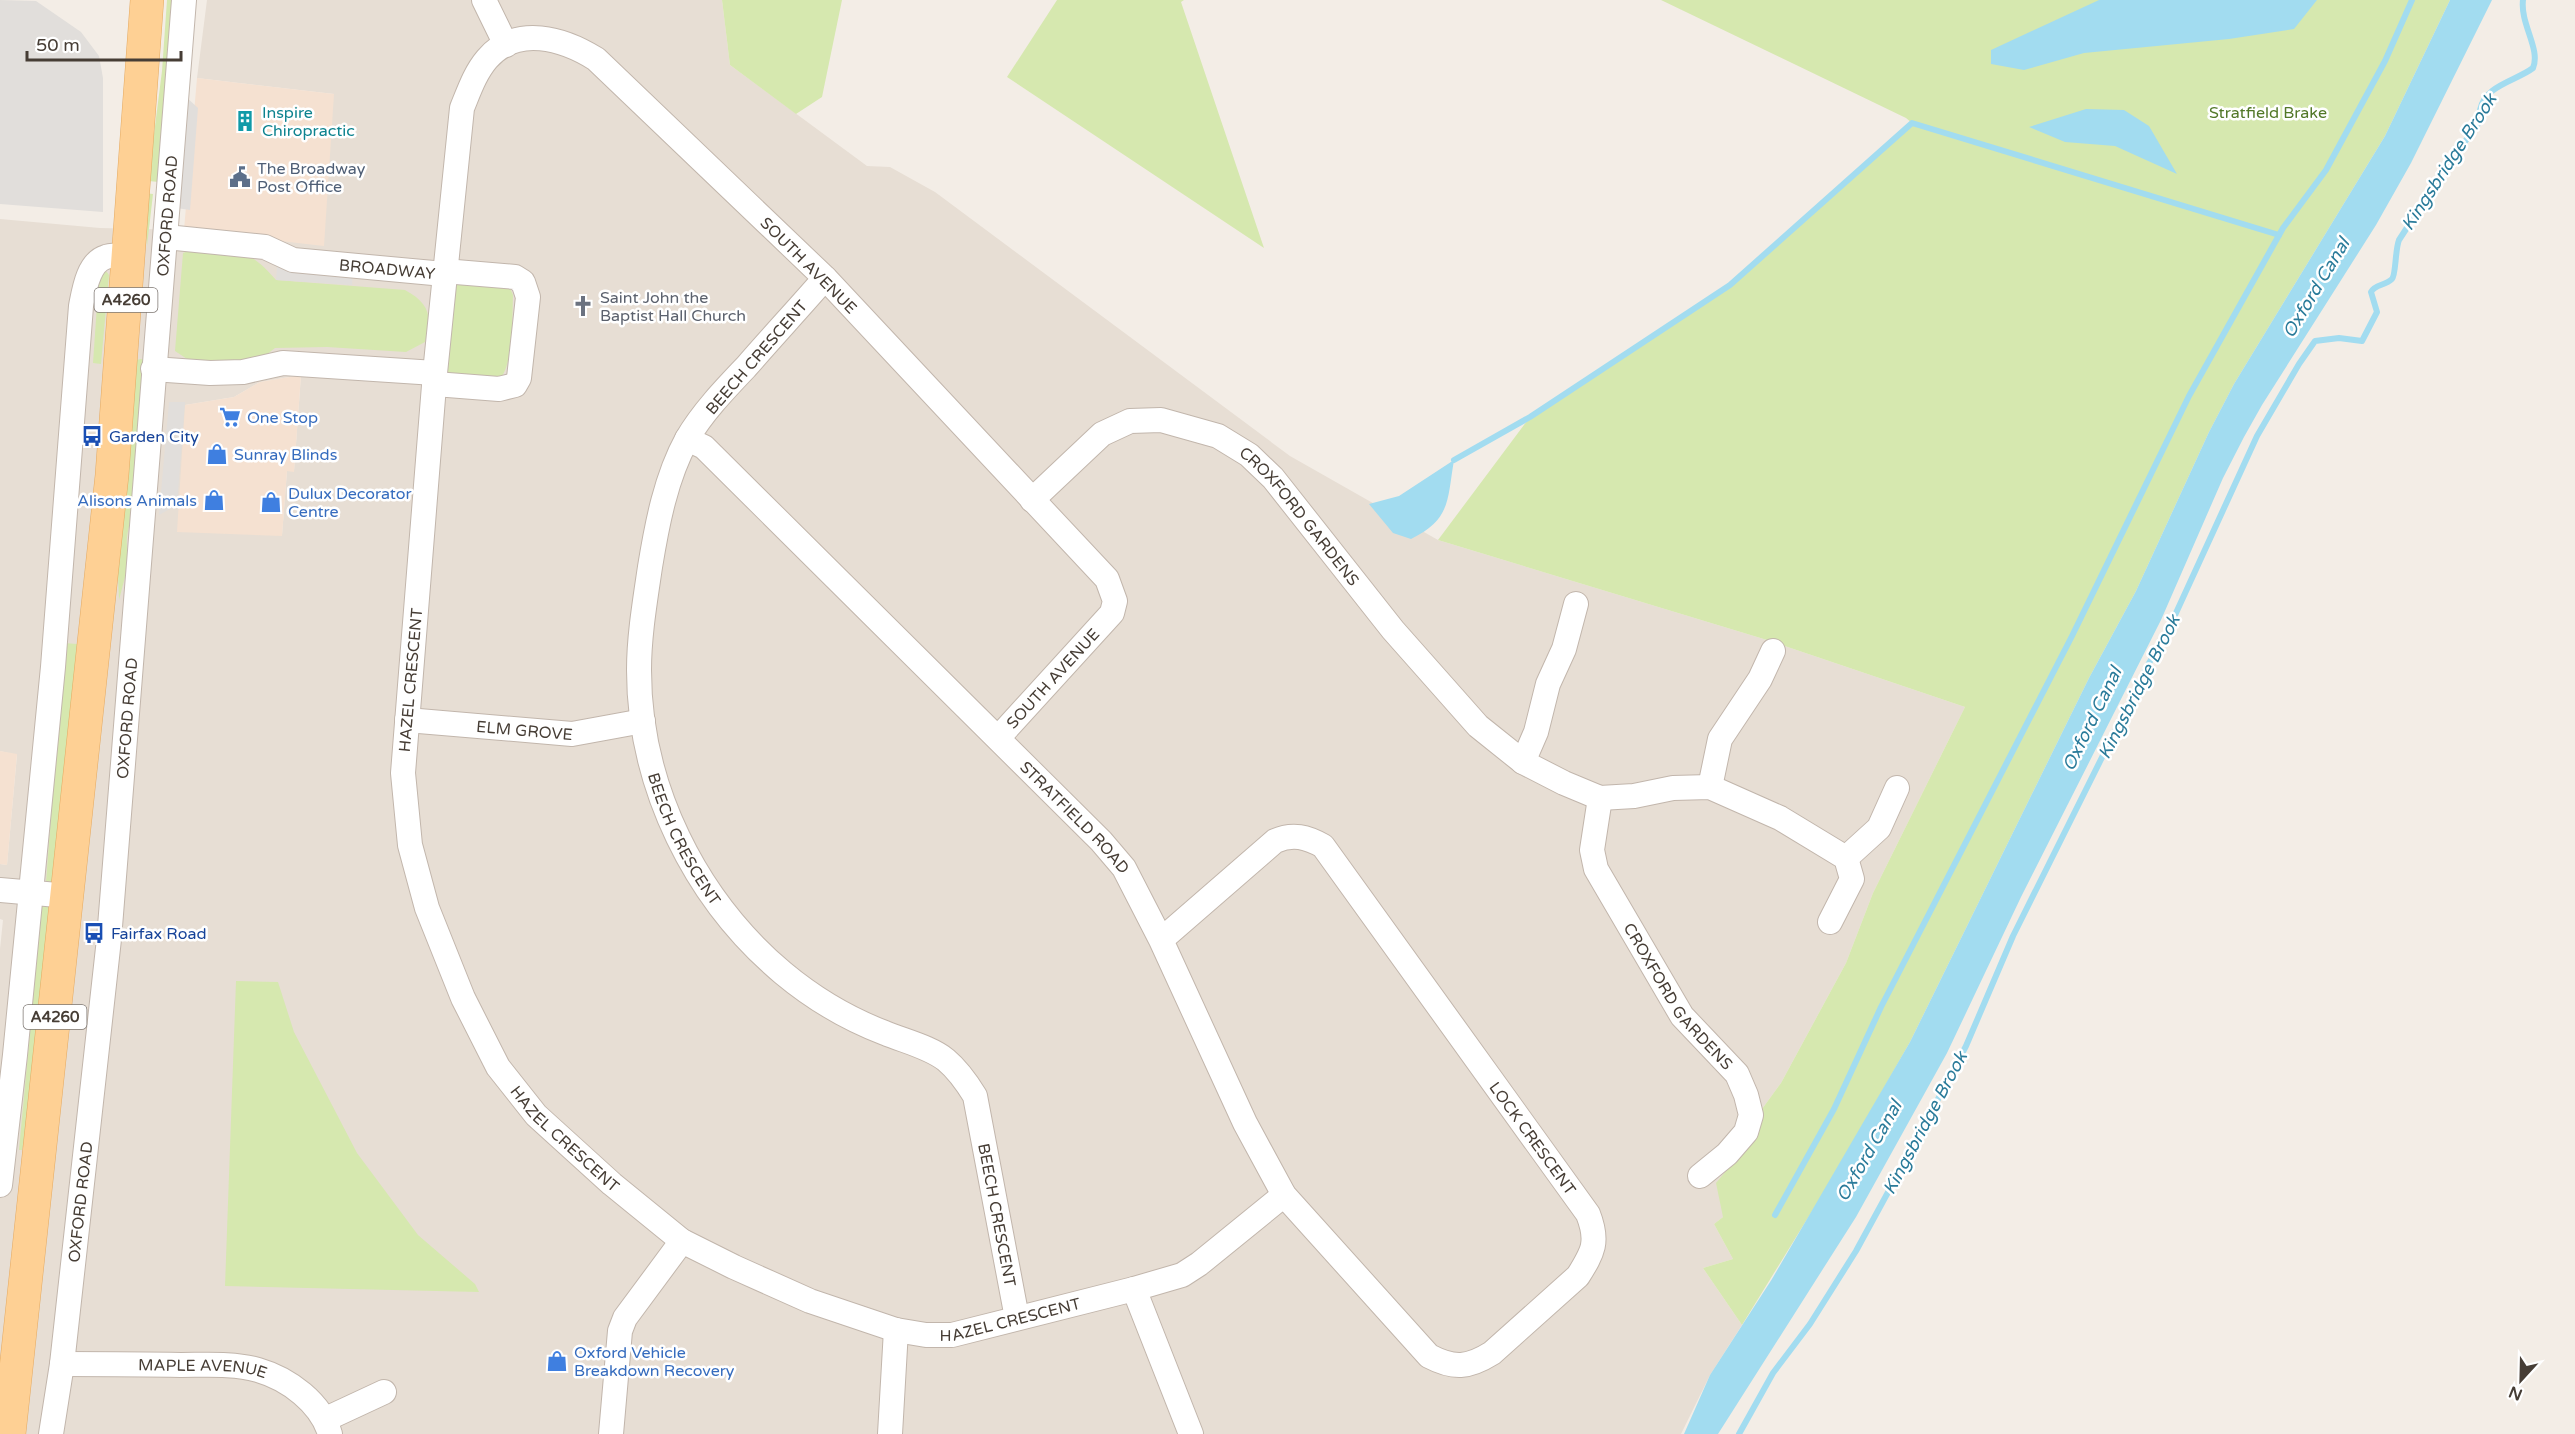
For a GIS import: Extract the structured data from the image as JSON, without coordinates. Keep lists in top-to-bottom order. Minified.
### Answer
{"streets":{"main road":["OXFORD ROAD","A4260"],"street":["SOUTH AVENUE","BROADWAY","BEECH CRESCENT","CROXFORD GARDENS","HAZEL CRESCENT","ELM GROVE","STRATFIELD ROAD","LOCK CRESCENT","MAPLE AVENUE"]},"crossings":[["OXFORD ROAD","BROADWAY"],["OXFORD ROAD","MAPLE AVENUE"],["SOUTH AVENUE","BROADWAY"],["SOUTH AVENUE","BEECH CRESCENT"],["SOUTH AVENUE","CROXFORD GARDENS"],["SOUTH AVENUE","STRATFIELD ROAD"],["BROADWAY","HAZEL CRESCENT"],["BEECH CRESCENT","HAZEL CRESCENT"],["BEECH CRESCENT","ELM GROVE"],["BEECH CRESCENT","STRATFIELD ROAD"],["HAZEL CRESCENT","ELM GROVE"],["HAZEL CRESCENT","STRATFIELD ROAD"],["HAZEL CRESCENT","LOCK CRESCENT"],["STRATFIELD ROAD","LOCK CRESCENT"]],"water":["Kingsbridge Brook","Oxford Canal"],"parks":["Stratfield Brake"],"places":{"building":["Inspire Chiropractic"],"public building":["The Broadway Post Office"],"church":["Saint John the Baptist Hall Church"],"supermarket":["One Stop"],"bus stop":["Garden City","Fairfax Road"],"shop":["Sunray Blinds","Alisons Animals","Dulux Decorator Centre","Oxford Vehicle Breakdown Recovery"]},"scale_bar":"50 m","north":"bottom"}
